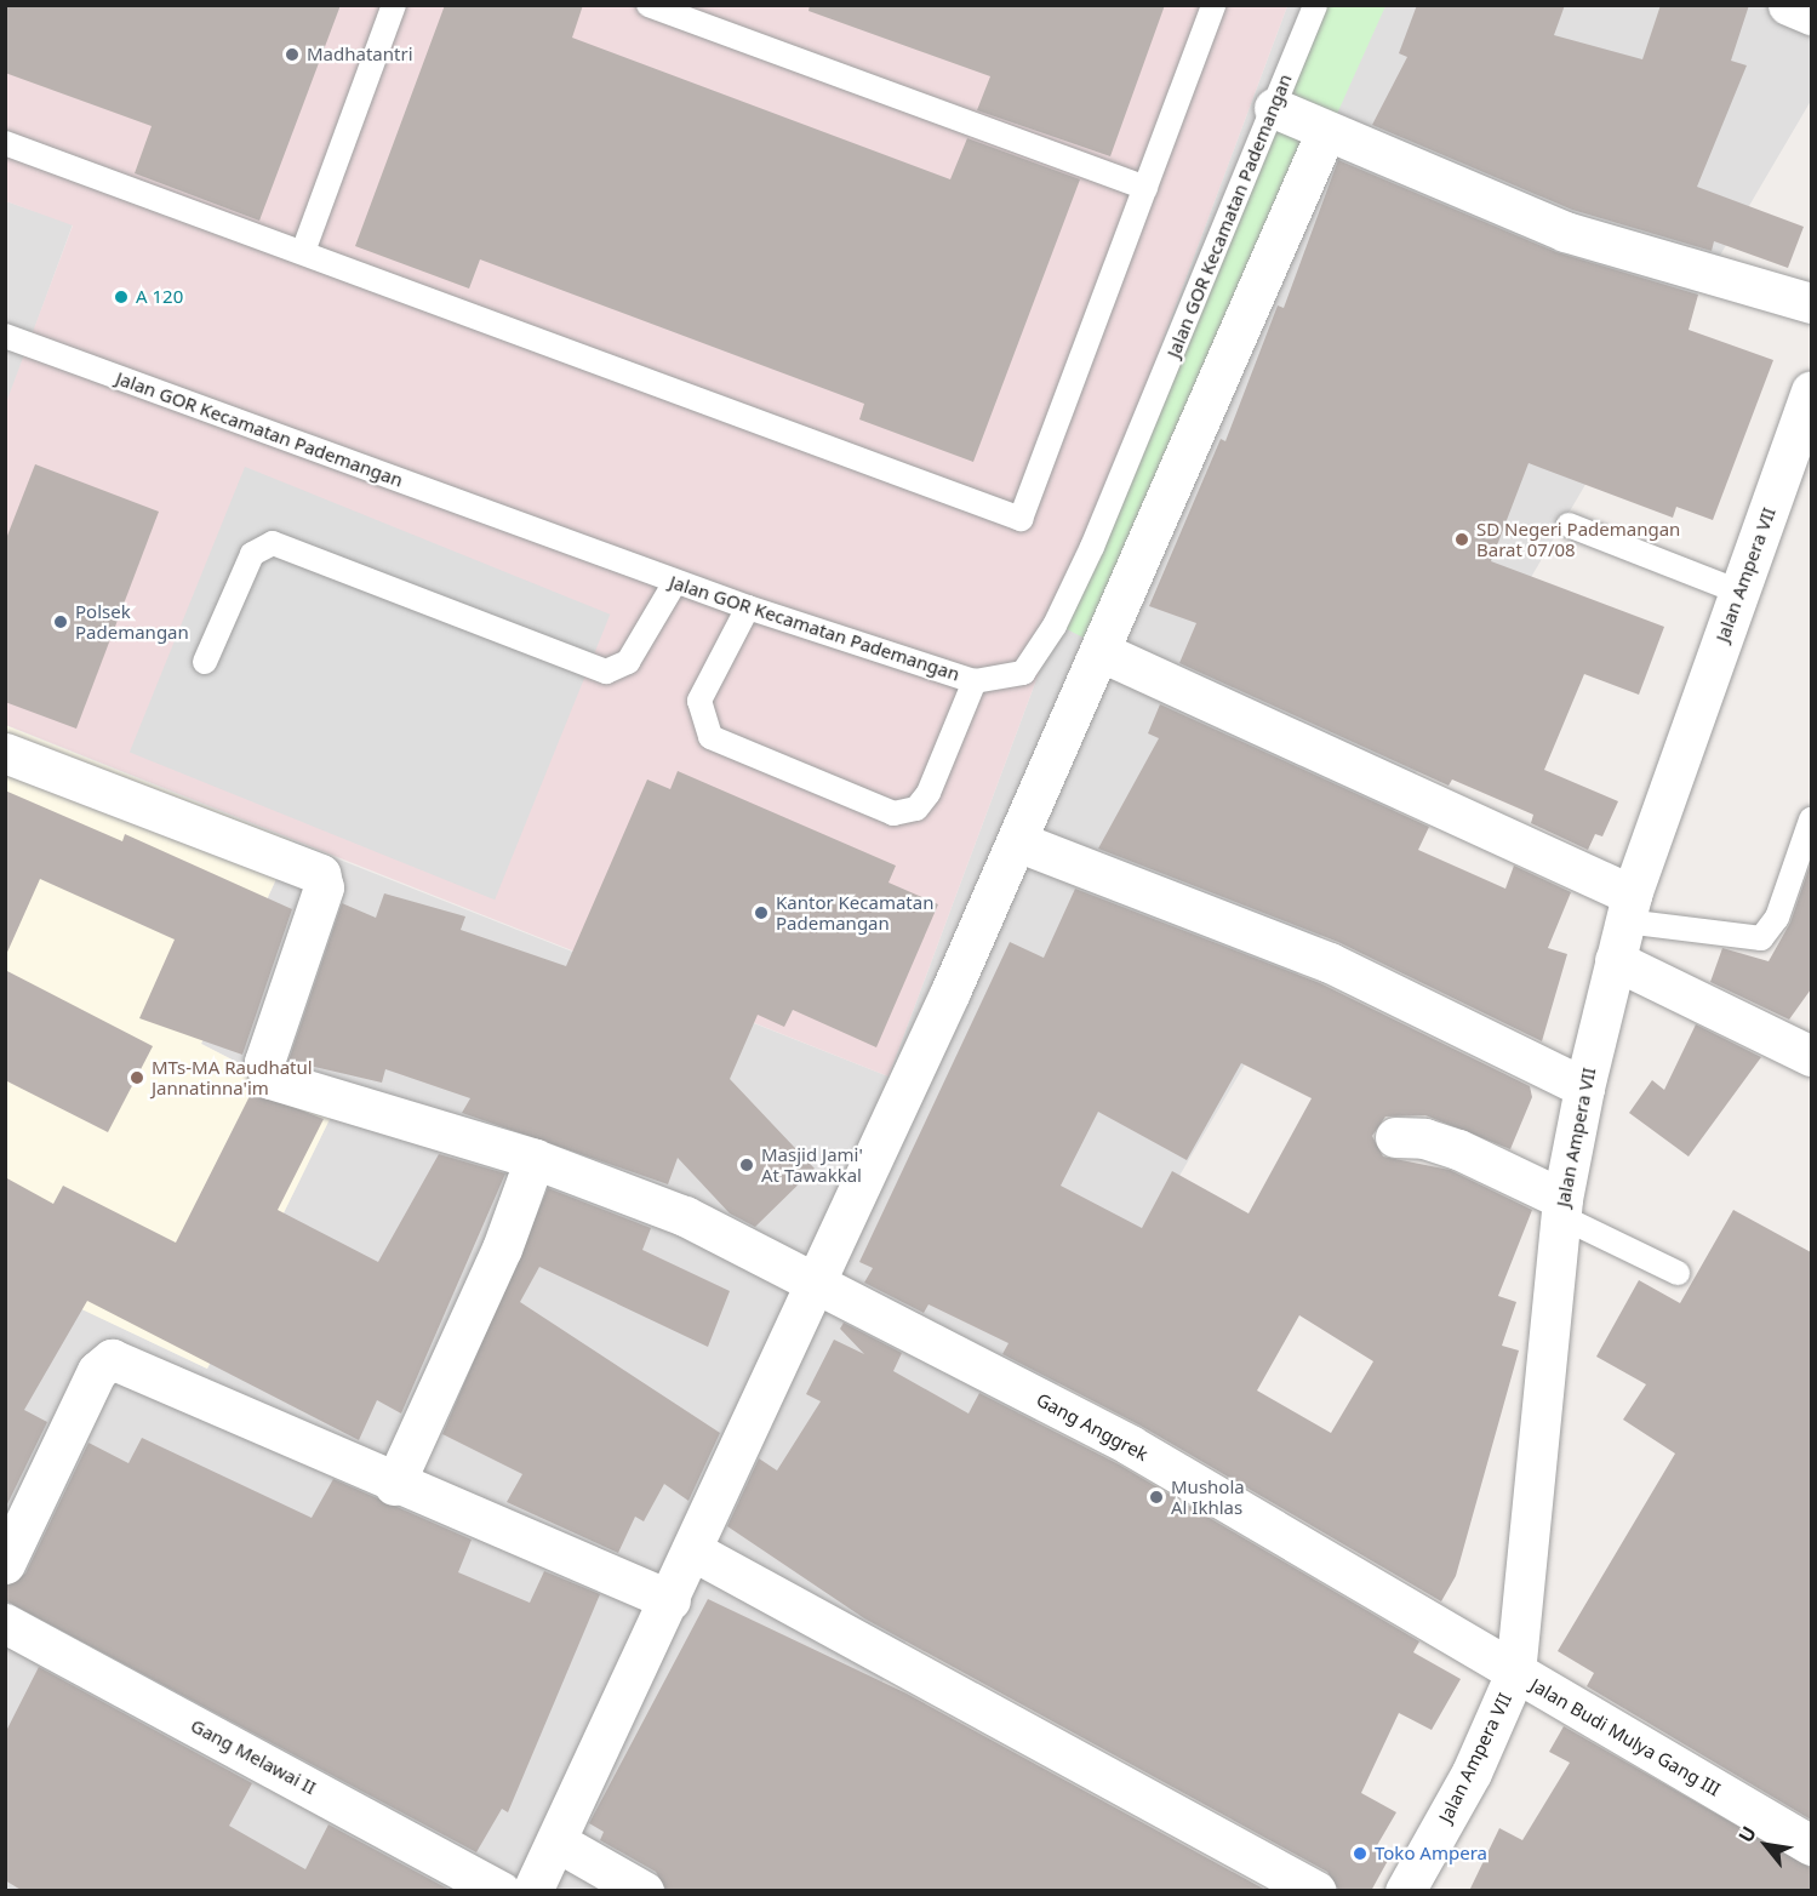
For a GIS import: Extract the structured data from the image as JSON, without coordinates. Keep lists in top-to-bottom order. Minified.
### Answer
{"streets":{"street":["Jalan Ampera VII","Gang Anggrek","Jalan Budi Mulya Gang III","Gang Melawai II"],"lane":["Jalan GOR Kecamatan Pademangan"]},"crossings":[["Jalan Ampera VII","Gang Anggrek"],["Jalan Ampera VII","Jalan Budi Mulya Gang III"],["Gang Anggrek","Jalan Budi Mulya Gang III"]],"places":["Madhatantri","A 120","SD Negeri Pademangan Barat 07/08","Polsek Pademangan","Kantor Kecamatan Pademangan","MTs-MA Raudhatul Jannatinna'im","Masjid Jami' At Tawakkal","Mushola Al Ikhlas","Toko Ampera"],"north":"top left"}
